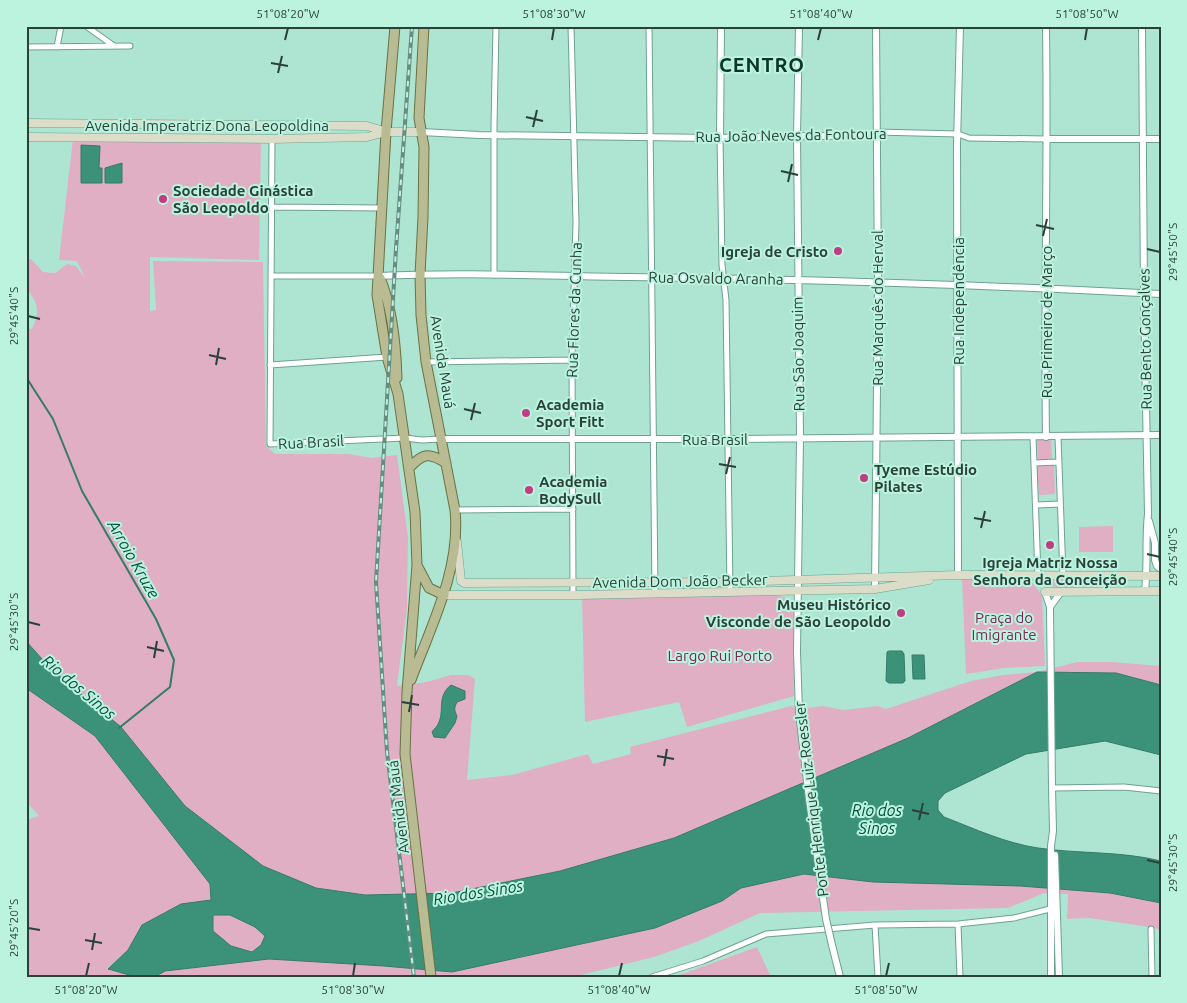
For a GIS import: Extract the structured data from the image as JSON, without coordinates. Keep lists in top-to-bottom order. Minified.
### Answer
{"streets":{"main road":["Avenida Imperatriz Dona Leopoldina","Avenida Mauá","Avenida Dom João Becker"],"street":["Rua João Neves da Fontoura","Rua Osvaldo Aranha","Rua Independência","Rua Marquês do Herval","Rua Flores da Cunha","Rua Primeiro de Março","Rua Bento Gonçalves","Rua São Joaquim","Rua Brasil","Ponte Henrique Luiz Roessler"]},"crossings":[["Avenida Imperatriz Dona Leopoldina","Rua João Neves da Fontoura"],["Avenida Imperatriz Dona Leopoldina","Avenida Mauá"],["Rua João Neves da Fontoura","Rua Independência"],["Rua João Neves da Fontoura","Rua Marquês do Herval"],["Rua João Neves da Fontoura","Rua Flores da Cunha"],["Rua João Neves da Fontoura","Rua Primeiro de Março"],["Rua João Neves da Fontoura","Rua Bento Gonçalves"],["Rua João Neves da Fontoura","Rua São Joaquim"],["Rua João Neves da Fontoura","Avenida Mauá"],["Rua Osvaldo Aranha","Rua Independência"],["Rua Osvaldo Aranha","Rua Marquês do Herval"],["Rua Osvaldo Aranha","Rua Flores da Cunha"],["Rua Osvaldo Aranha","Rua Primeiro de Março"],["Rua Osvaldo Aranha","Rua Bento Gonçalves"],["Rua Osvaldo Aranha","Rua São Joaquim"],["Rua Osvaldo Aranha","Avenida Mauá"],["Rua Independência","Rua Brasil"],["Rua Independência","Avenida Dom João Becker"],["Rua Marquês do Herval","Rua Brasil"],["Rua Marquês do Herval","Avenida Dom João Becker"],["Rua Flores da Cunha","Rua Brasil"],["Rua Flores da Cunha","Avenida Dom João Becker"],["Rua Primeiro de Março","Rua Brasil"],["Rua Bento Gonçalves","Rua Brasil"],["Rua Bento Gonçalves","Avenida Dom João Becker"],["Rua São Joaquim","Rua Brasil"],["Rua São Joaquim","Avenida Dom João Becker"],["Rua São Joaquim","Ponte Henrique Luiz Roessler"],["Avenida Mauá","Rua Brasil"],["Avenida Mauá","Avenida Dom João Becker"]],"districts":["CENTRO"],"water":["Arroio Kruze","Rio dos Sinos"],"parks":["Praça do Imigrante","Largo Rui Porto"],"places":["Sociedade Ginástica São Leopoldo","Igreja de Cristo","Academia Sport Fitt","Tyeme Estúdio Pilates","Academia BodySull","Igreja Matriz Nossa Senhora da Conceição","Museu Histórico Visconde de São Leopoldo"],"coordinates":["51°08'20\"W","51°08'30\"W","51°08'40\"W","51°08'50\"W","29°45'50\"S","29°45'40\"S","29°45'30\"S","29°45'20\"S"]}
